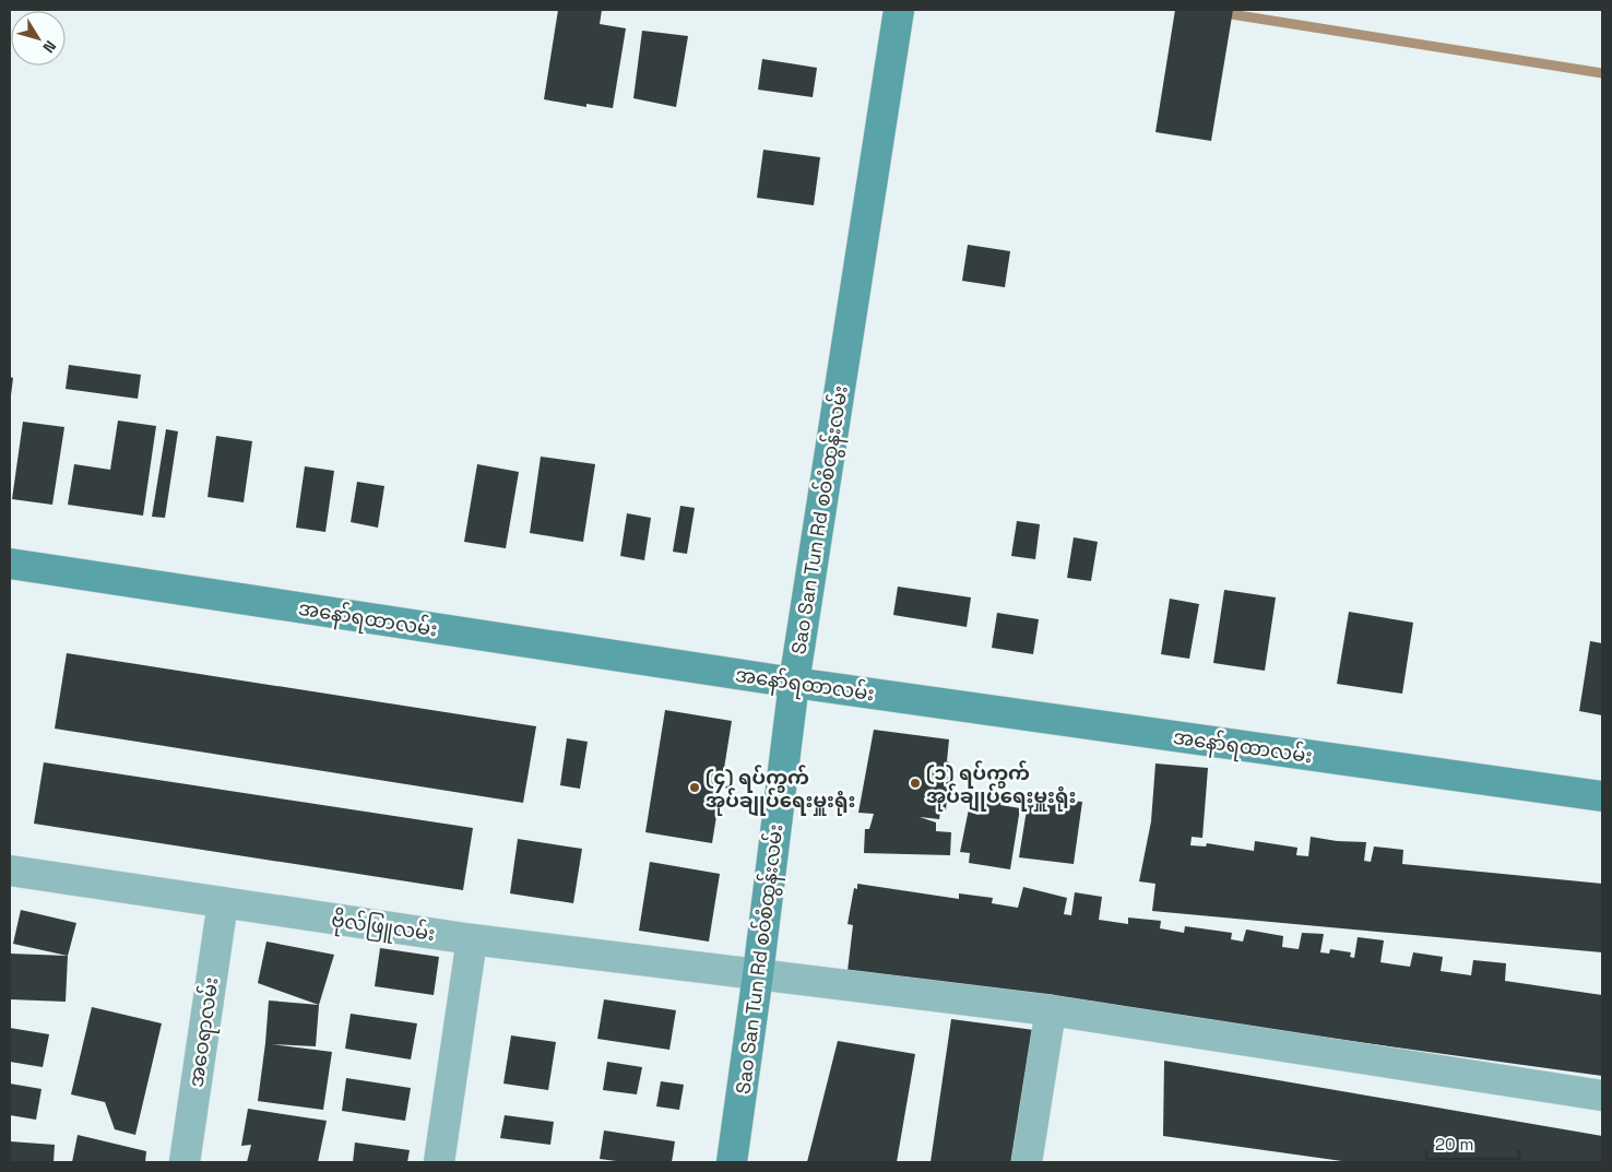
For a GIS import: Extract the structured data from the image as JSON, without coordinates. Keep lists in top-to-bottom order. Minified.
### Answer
{"streets":{"main road":["Sao San Tun Rd စဝ်စံထွန်းလမ်း","အနော်ရထာလမ်း"],"street":["ဗိုလ်ဖြူလမ်း","အဝေရာလမ်း"]},"crossings":[["Sao San Tun Rd စဝ်စံထွန်းလမ်း","အနော်ရထာလမ်း"],["Sao San Tun Rd စဝ်စံထွန်းလမ်း","ဗိုလ်ဖြူလမ်း"],["ဗိုလ်ဖြူလမ်း","အဝေရာလမ်း"]],"places":["(၁) ရပ်ကွက် အုပ်ချုပ်ရေးမှူးရုံး","(၄) ရပ်ကွက် အုပ်ချုပ်ရေးမှူးရုံး"],"scale_bar":"20 m","north":"bottom right"}
